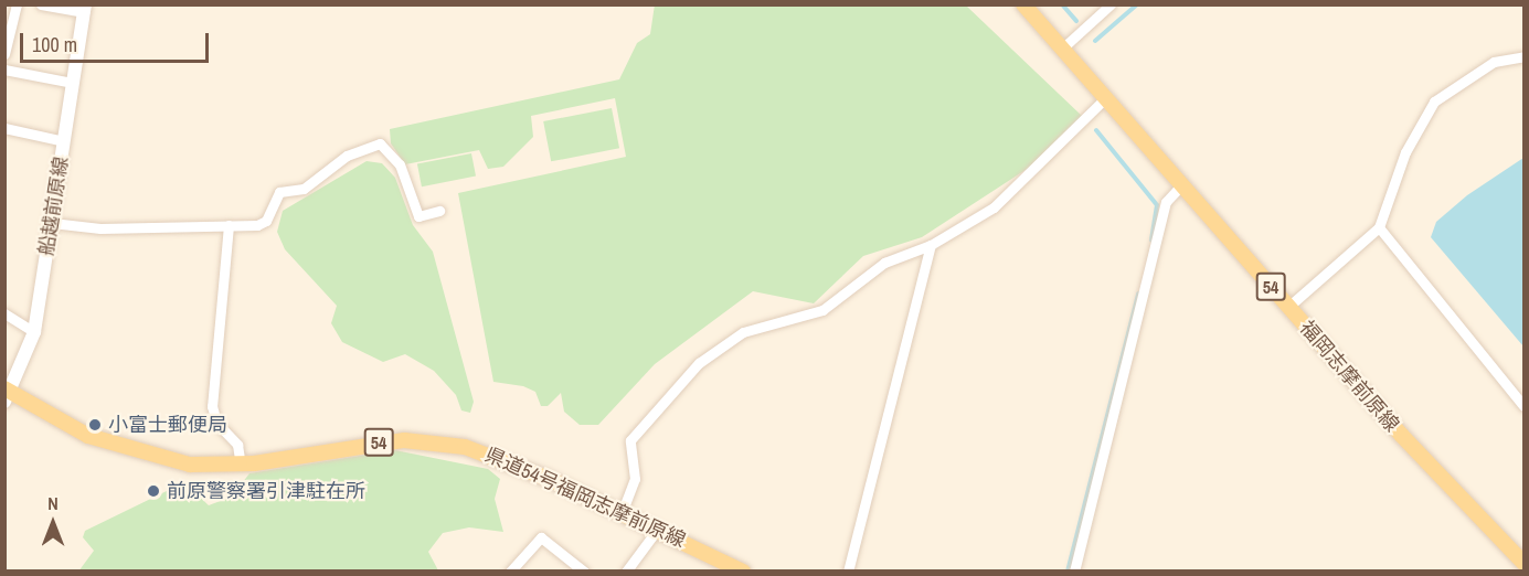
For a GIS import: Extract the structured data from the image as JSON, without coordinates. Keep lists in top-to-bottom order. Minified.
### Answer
{"streets":{"main road":["船越前原線","54","福岡志摩前原線","県道54号福岡志摩前原線"]},"crossings":[["船越前原線","県道54号福岡志摩前原線"]],"places":["小富士郵便局","前原警察署引津駐在所"],"scale_bar":"100 m","north":"top"}
